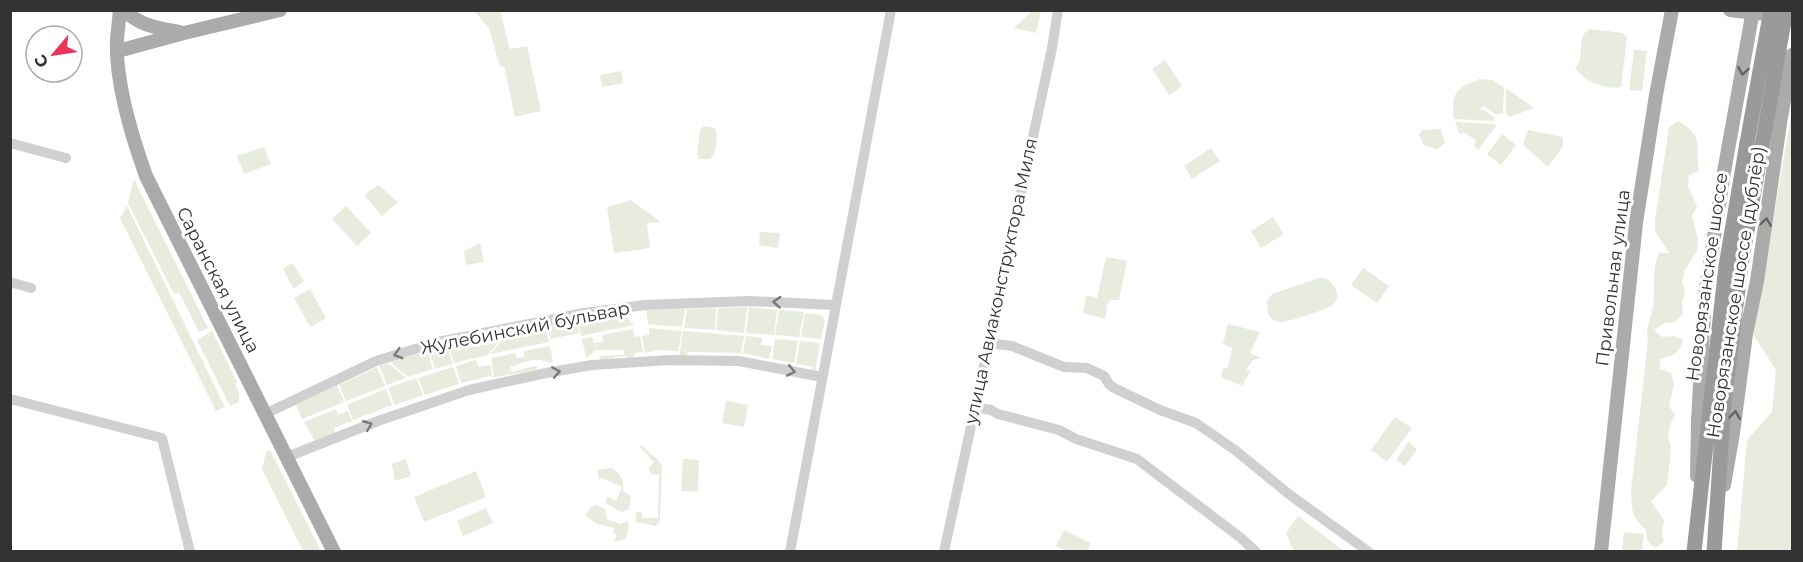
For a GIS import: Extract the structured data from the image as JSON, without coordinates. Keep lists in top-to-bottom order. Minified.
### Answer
{"streets":{"highway":["Новорязанское шоссе"],"main road":["Привольная улица","Саранская улица","Новорязанское шоссе (дублёр)"],"street":["улица Авиаконструктора Миля","Жулебинский бульвар"]},"crossings":[["Новорязанское шоссе","Новорязанское шоссе (дублёр)"],["Саранская улица","Жулебинский бульвар"]],"north":"bottom left"}
